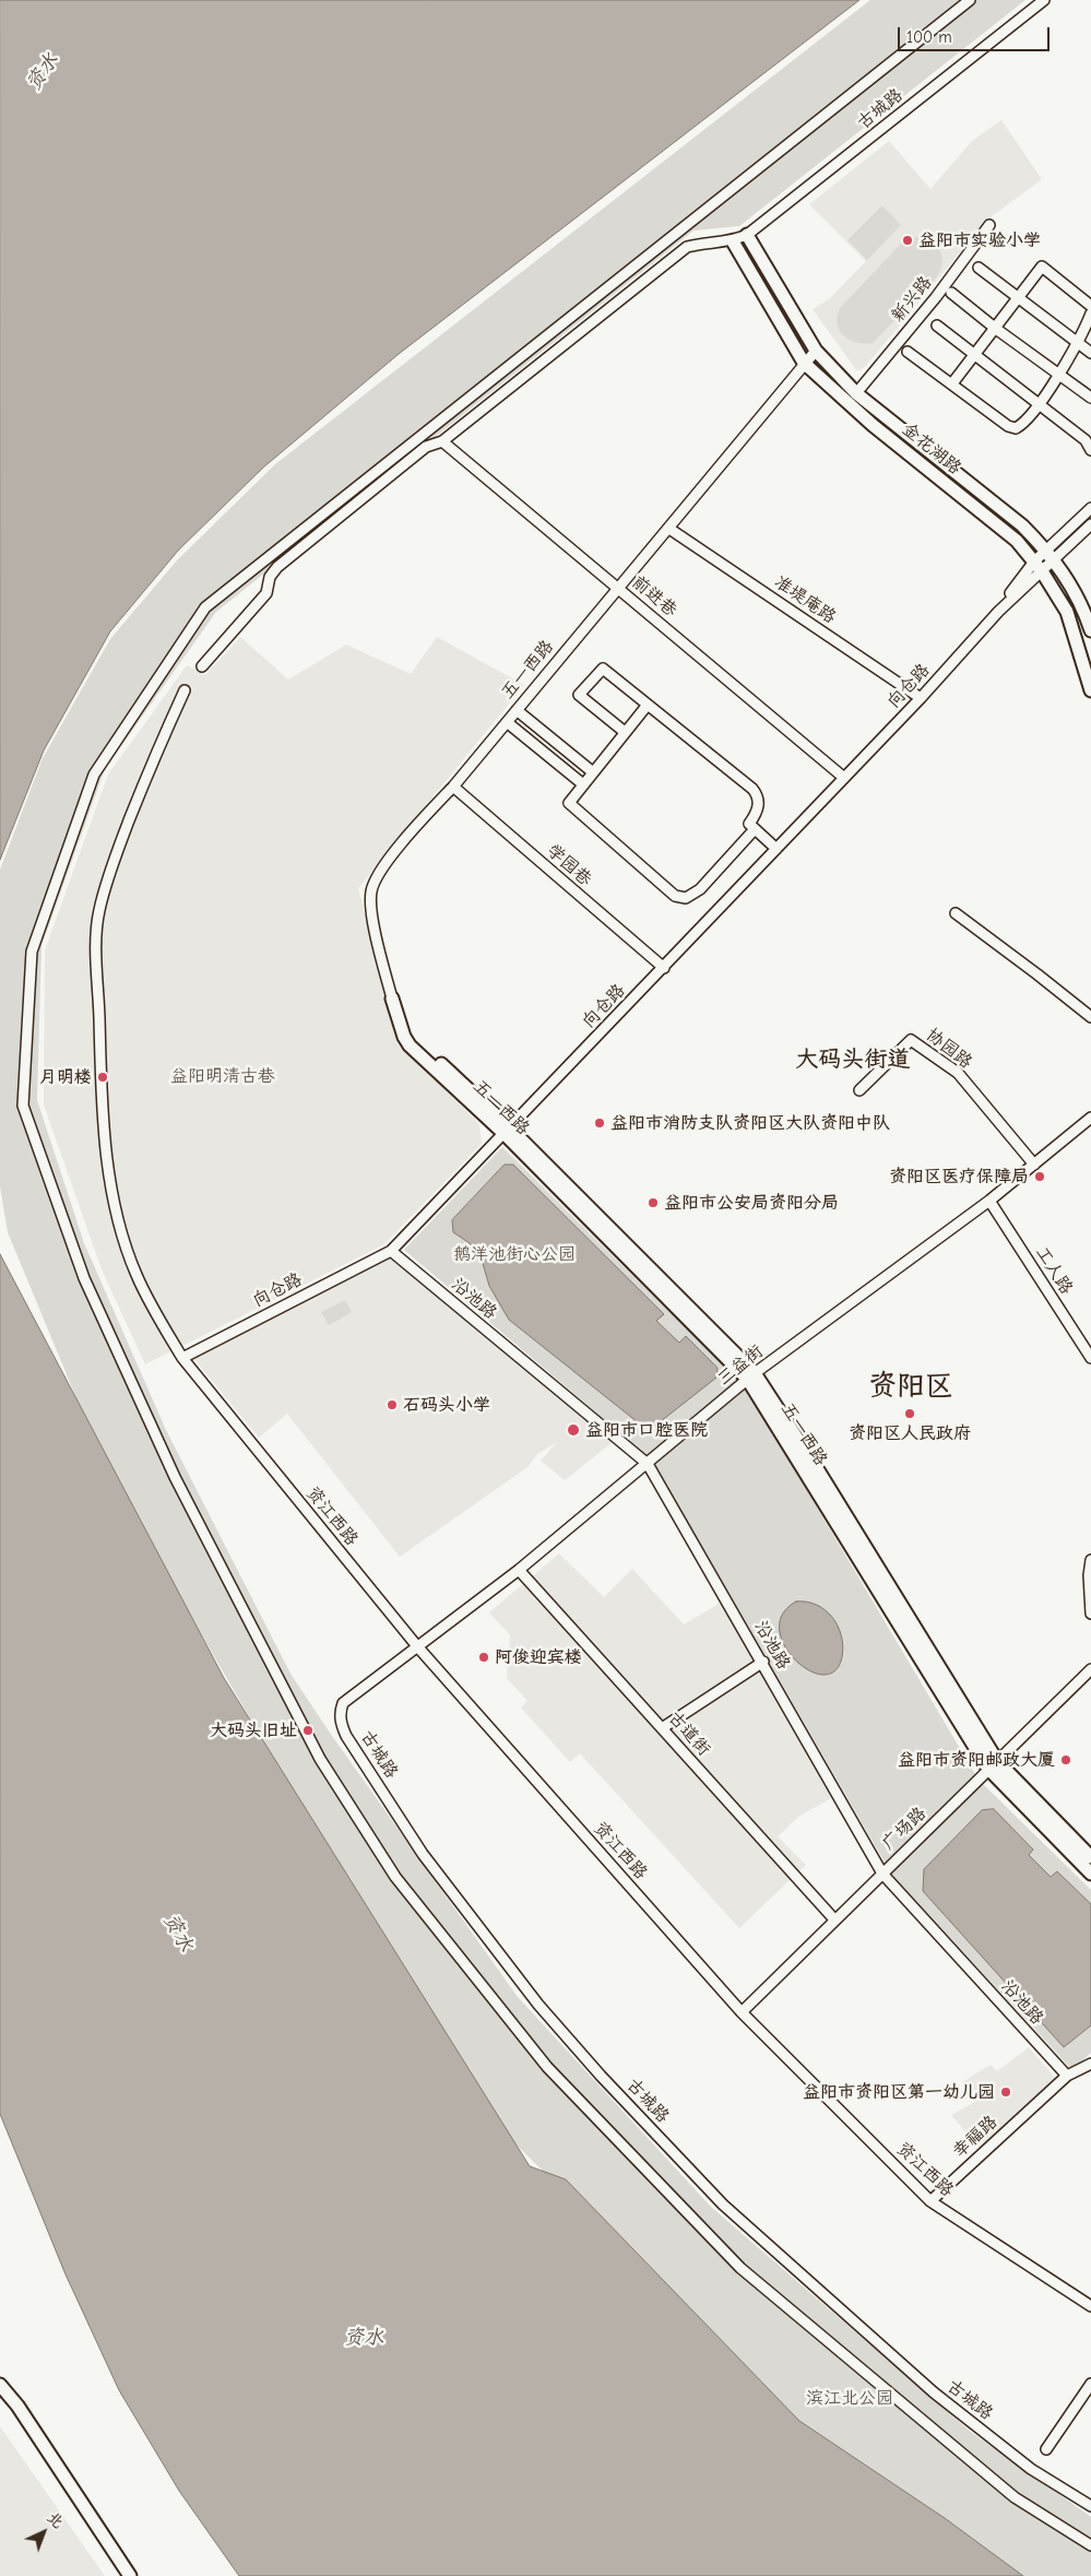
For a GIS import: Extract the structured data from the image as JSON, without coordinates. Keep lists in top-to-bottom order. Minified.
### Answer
{"streets":{"main road":["金花湖路","五一西路"],"street":["古城路","新兴路","前进巷","准堤庵路","向仓路","学园巷","协园路","工人路","沿池路","三益街","资江西路","古道街","广场路","幸福路"]},"crossings":[["古城路","金花湖路"],["古城路","三益街"],["古城路","资江西路"],["金花湖路","五一西路"],["金花湖路","向仓路"],["前进巷","五一西路"],["前进巷","向仓路"],["准堤庵路","五一西路"],["准堤庵路","向仓路"],["五一西路","向仓路"],["五一西路","学园巷"],["五一西路","三益街"],["五一西路","广场路"],["向仓路","学园巷"],["向仓路","沿池路"],["向仓路","资江西路"],["协园路","三益街"],["工人路","三益街"],["沿池路","三益街"],["沿池路","广场路"],["沿池路","幸福路"],["三益街","资江西路"],["三益街","古道街"],["资江西路","广场路"],["资江西路","幸福路"],["古道街","广场路"]],"districts":["大码头街道","资阳区"],"water":["资水"],"parks":["益阳明清古巷","鹅洋池街心公园","滨江北公园"],"places":["益阳市实验小学","月明楼","益阳市消防支队资阳区大队资阳中队","资阳区医疗保障局","益阳市公安局资阳分局","石码头小学","资阳区人民政府","益阳市口腔医院","阿俊迎宾楼","大码头旧址","益阳市资阳邮政大厦","益阳市资阳区第一幼儿园"],"scale_bar":"100 m","north":"top right"}
